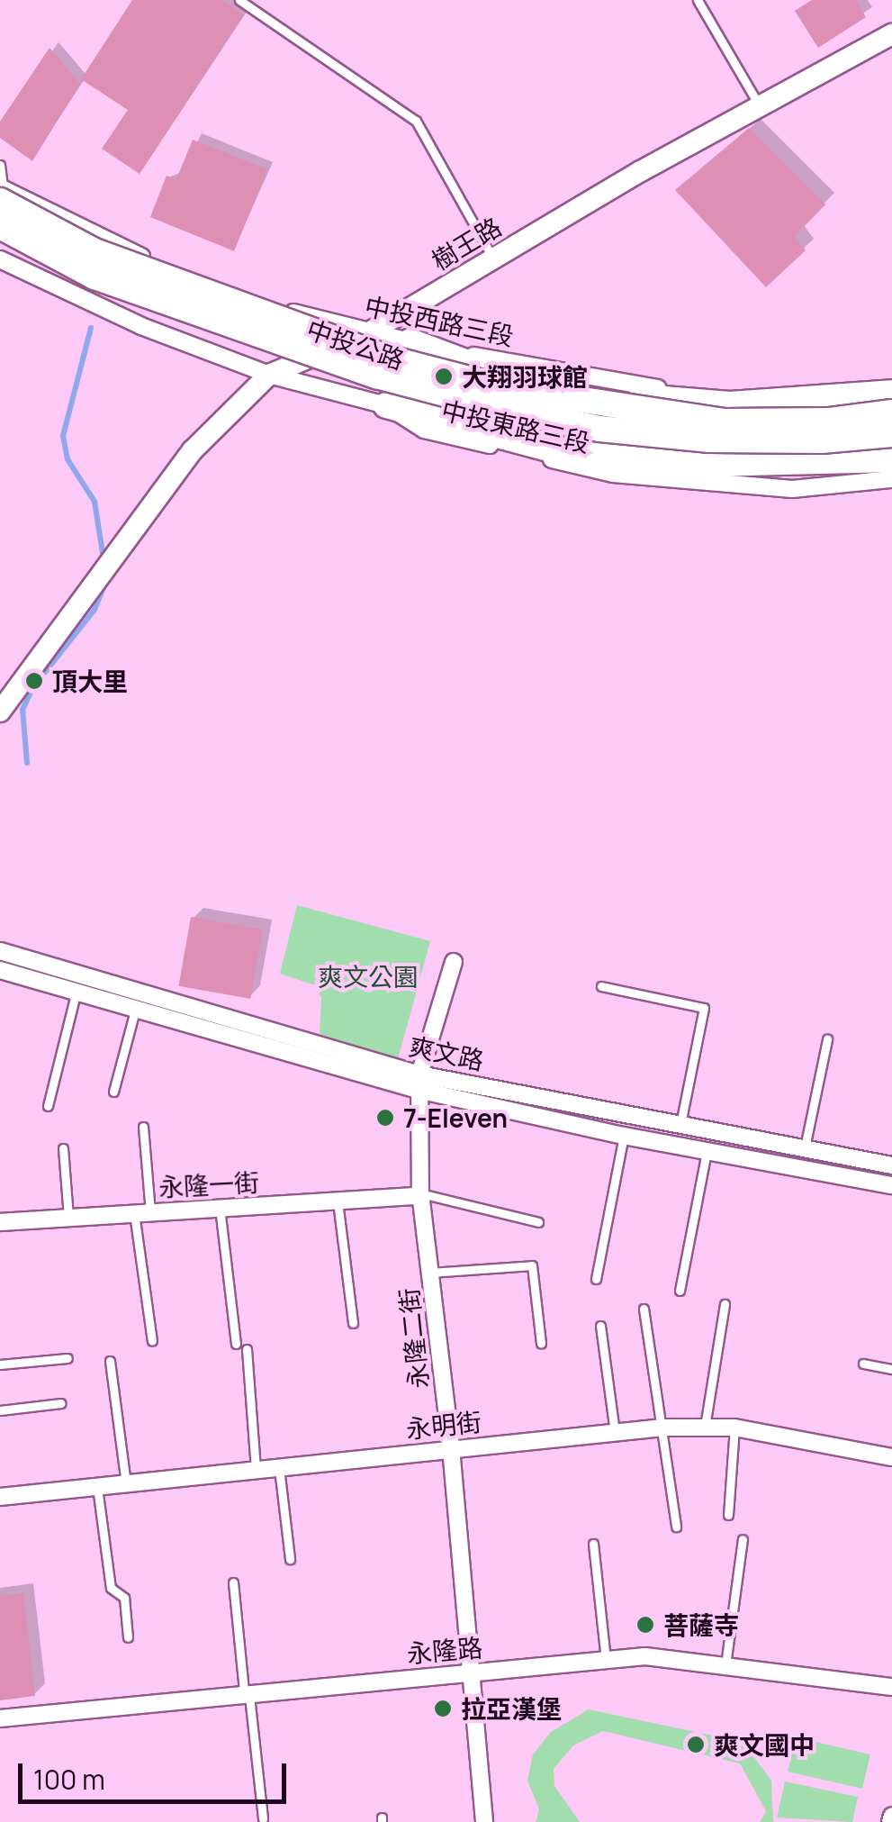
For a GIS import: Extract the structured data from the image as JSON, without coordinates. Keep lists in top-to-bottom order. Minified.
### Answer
{"streets":{"main road":["中投公路"],"street":["樹王路","中投西路三段","中投東路三段","爽文路","永隆一街","永隆二街","永明街","永隆路"]},"crossings":[["樹王路","中投西路三段"],["樹王路","中投東路三段"],["中投西路三段","中投公路"],["爽文路","永隆二街"],["永隆一街","永隆二街"],["永隆二街","永明街"],["永隆二街","永隆路"]],"parks":["爽文公園"],"places":["大翔羽球館","頂大里","7-Eleven","菩薩寺","拉亞漢堡","爽文國中"],"scale_bar":"100 m"}
